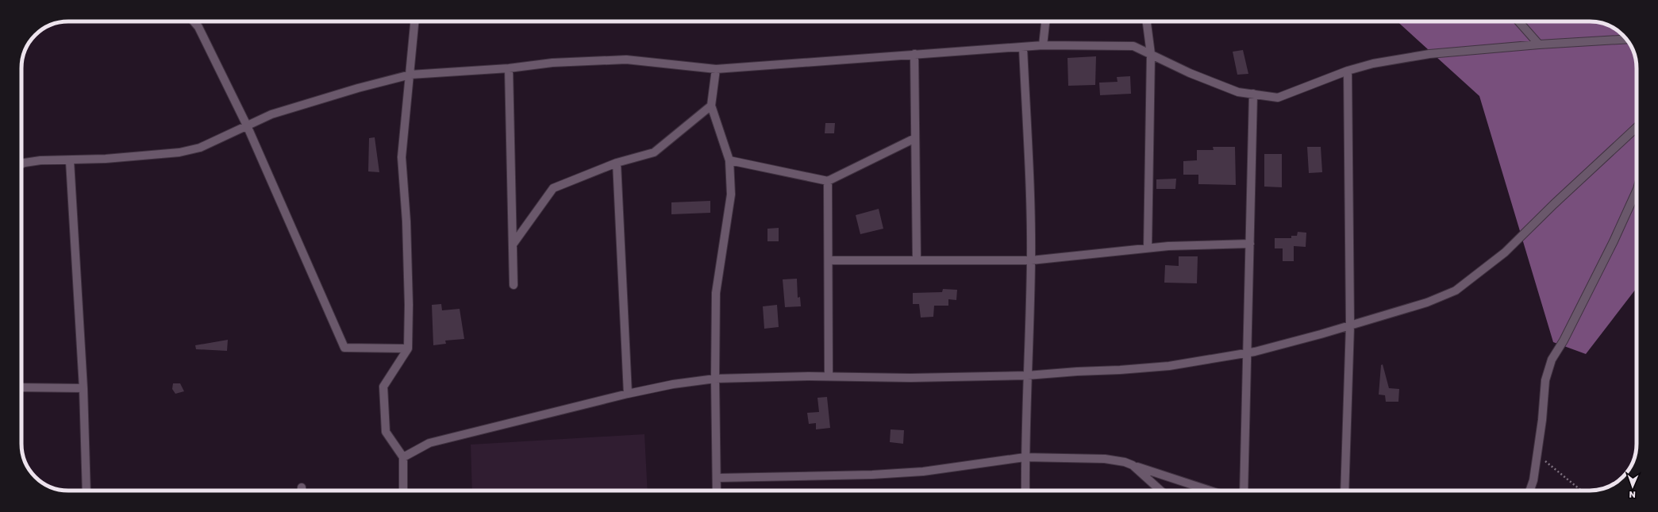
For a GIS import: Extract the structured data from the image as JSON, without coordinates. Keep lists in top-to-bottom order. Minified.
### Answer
{"north":"bottom"}
